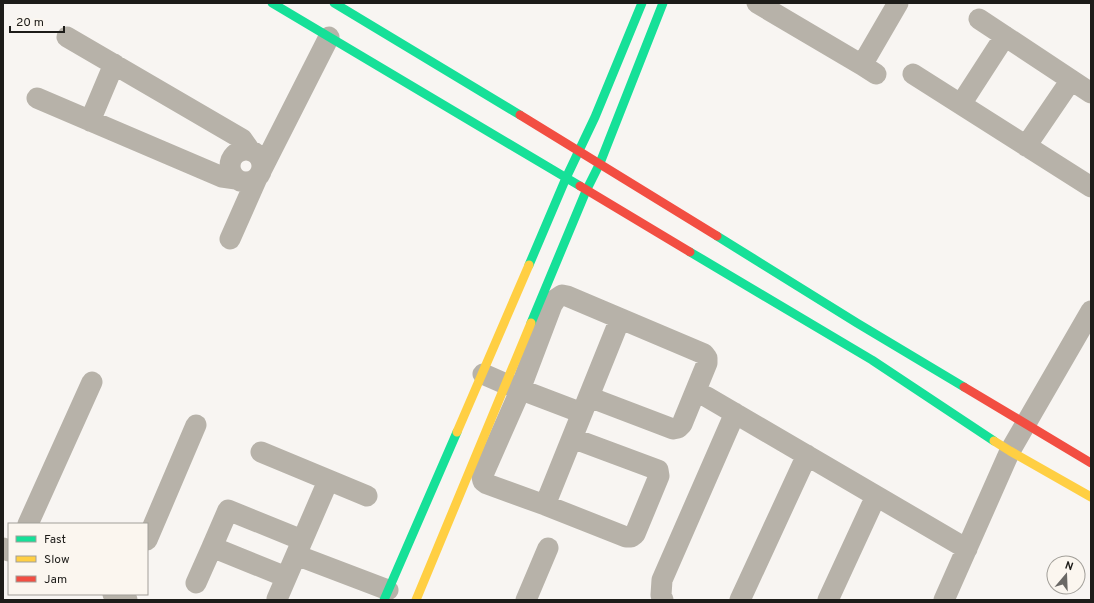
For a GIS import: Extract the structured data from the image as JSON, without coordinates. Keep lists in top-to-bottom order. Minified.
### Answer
{"legend":["Fast","Slow","Jam"],"scale_bar":"20 m","north":"top"}
